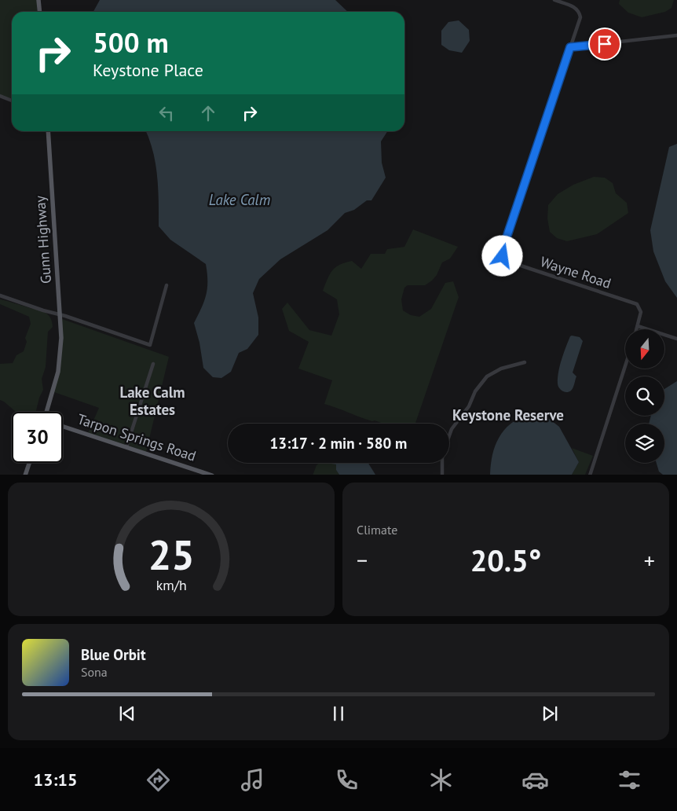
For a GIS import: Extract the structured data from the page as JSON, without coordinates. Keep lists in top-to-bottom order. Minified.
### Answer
{"streets":{"main road":["Gunn Highway","Tarpon Springs Road"],"street":["Wayne Road"]},"districts":["Lake Calm Estates","Keystone Reserve"],"water":["Lake Calm"],"north":"bottom","page":{"turn":["500 m","Keystone Place"],"limit":"30","trip":"13:17 · 2 min · 580 m","tile":"Climate","heat":["−","20.5°","+"],"song":["Blue Orbit","Sona"],"tabs":"13:15","gauge":["25","km/h"]}}
